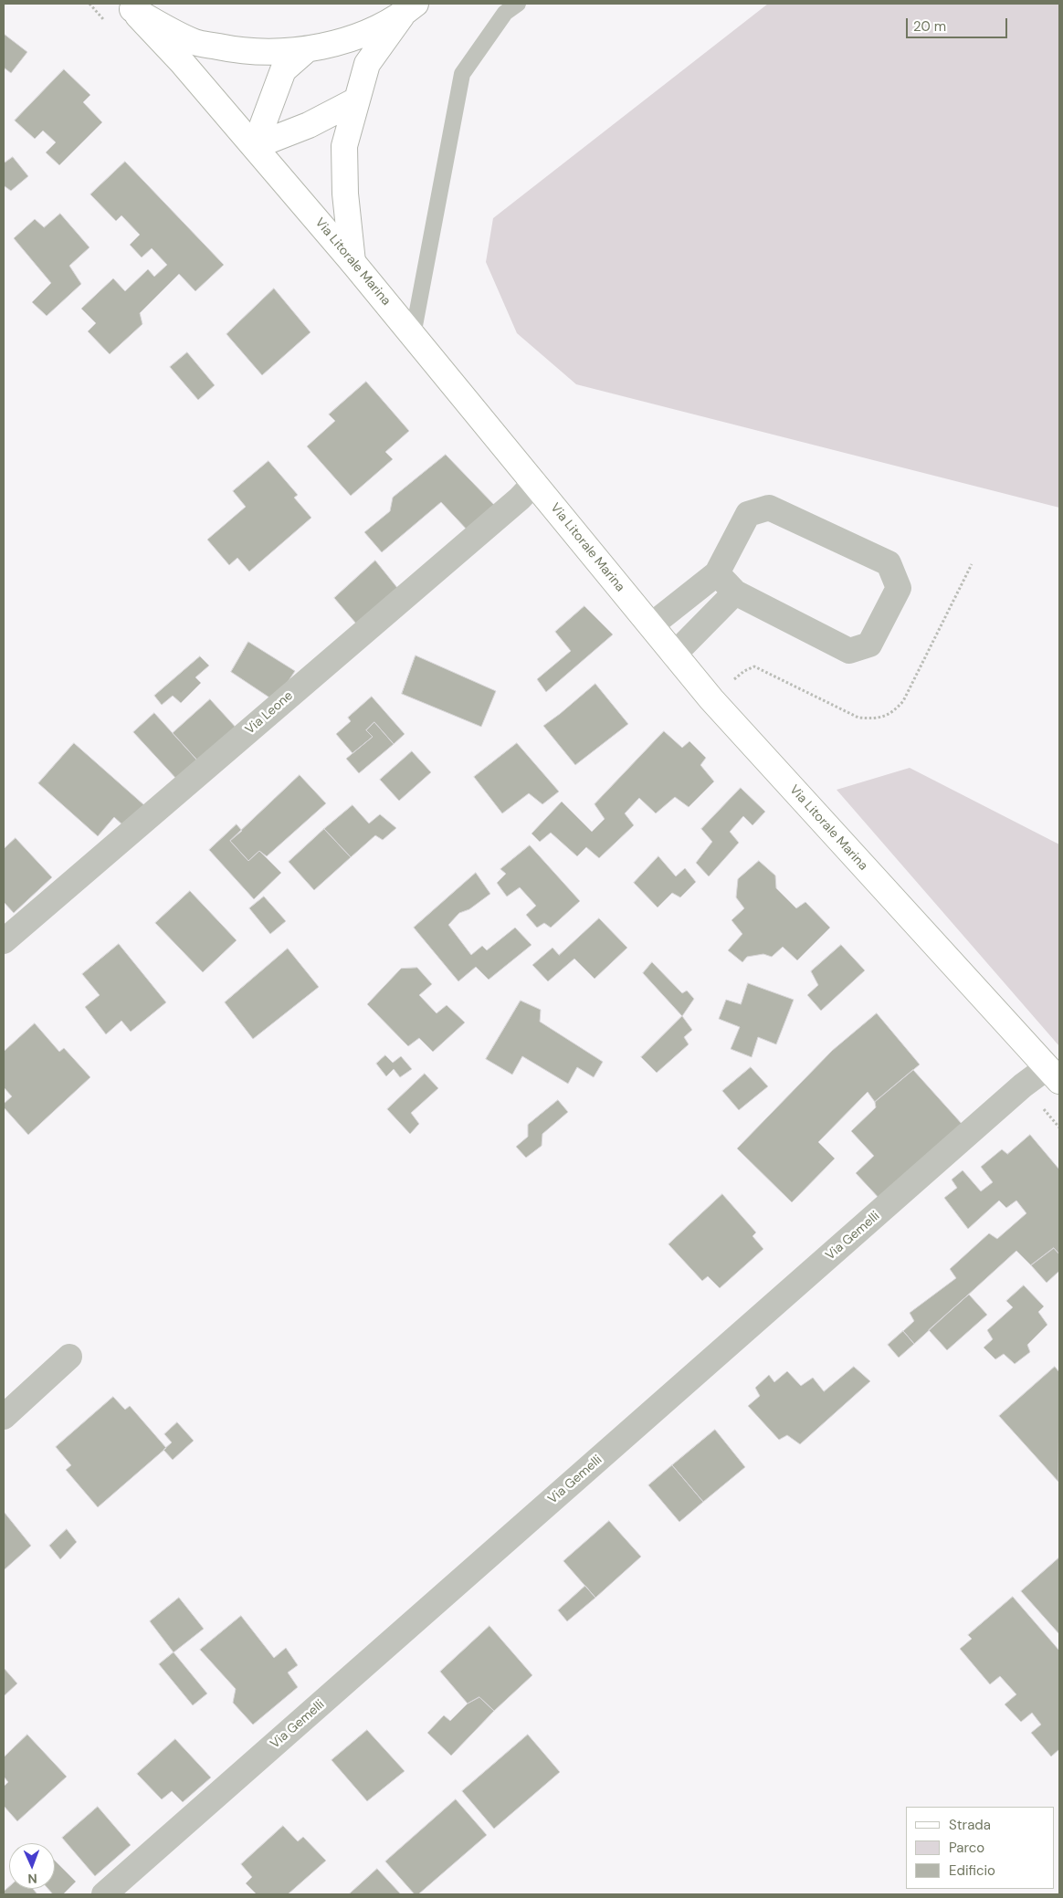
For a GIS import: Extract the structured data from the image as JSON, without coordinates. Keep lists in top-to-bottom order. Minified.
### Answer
{"streets":{"main road":["Via Litorale Marina"],"street":["Via Leone","Via Gemelli"]},"crossings":[["Via Litorale Marina","Via Leone"],["Via Litorale Marina","Via Gemelli"]],"legend":["Strada","Parco","Edificio"],"scale_bar":"20 m","north":"bottom"}
